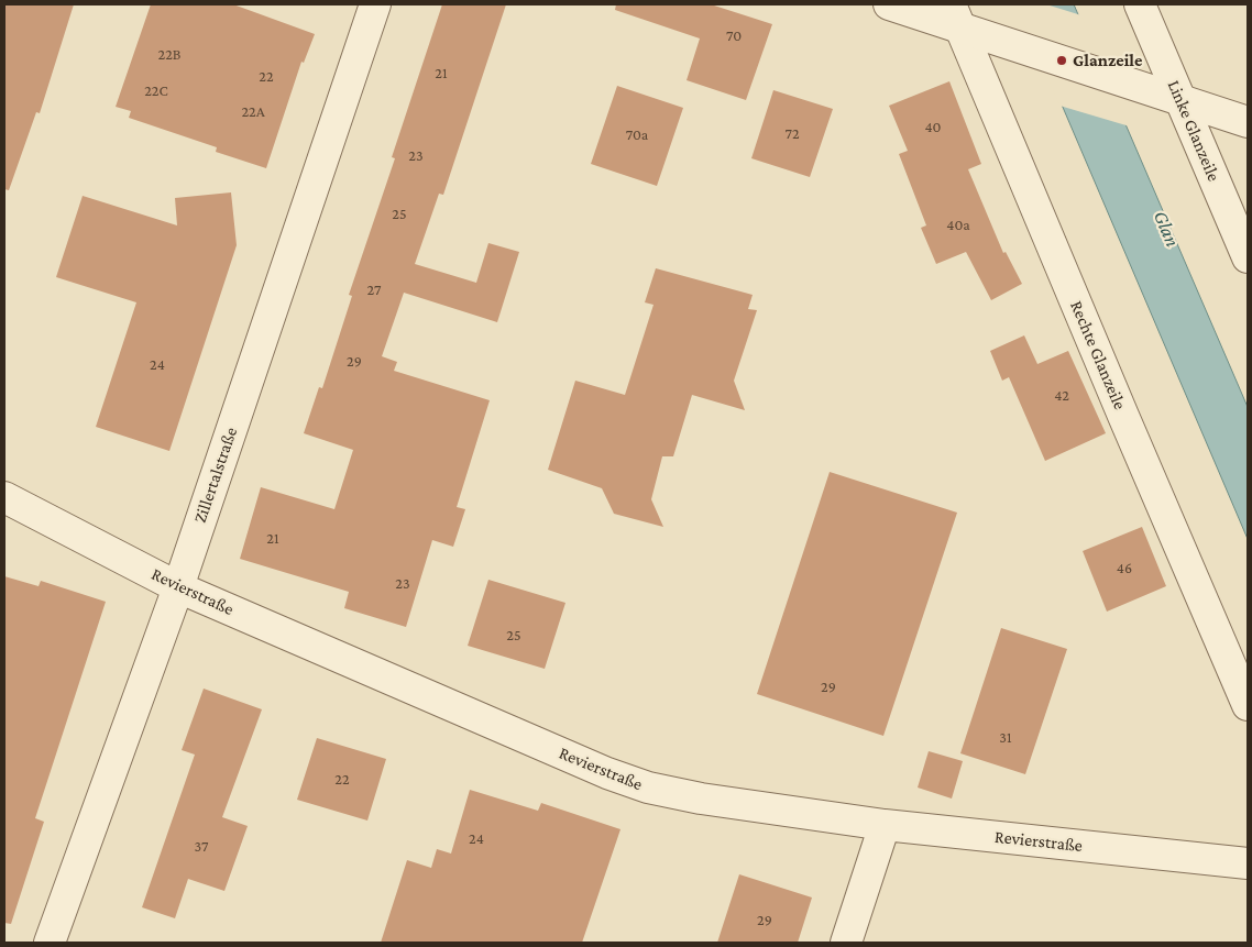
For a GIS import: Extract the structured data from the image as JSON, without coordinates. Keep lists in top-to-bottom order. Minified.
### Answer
{"streets":{"street":["Linke Glanzeile","Rechte Glanzeile","Zillertalstraße","Revierstraße"]},"crossings":[["Zillertalstraße","Revierstraße"]],"water":["Glan"],"places":["Glanzeile"],"house_numbers":["70","22B","21","22","22C","22A","40","72","70a","23","25","40a","27","29","24","42","21","46","23","25","29","31","22","24","37","29"]}
